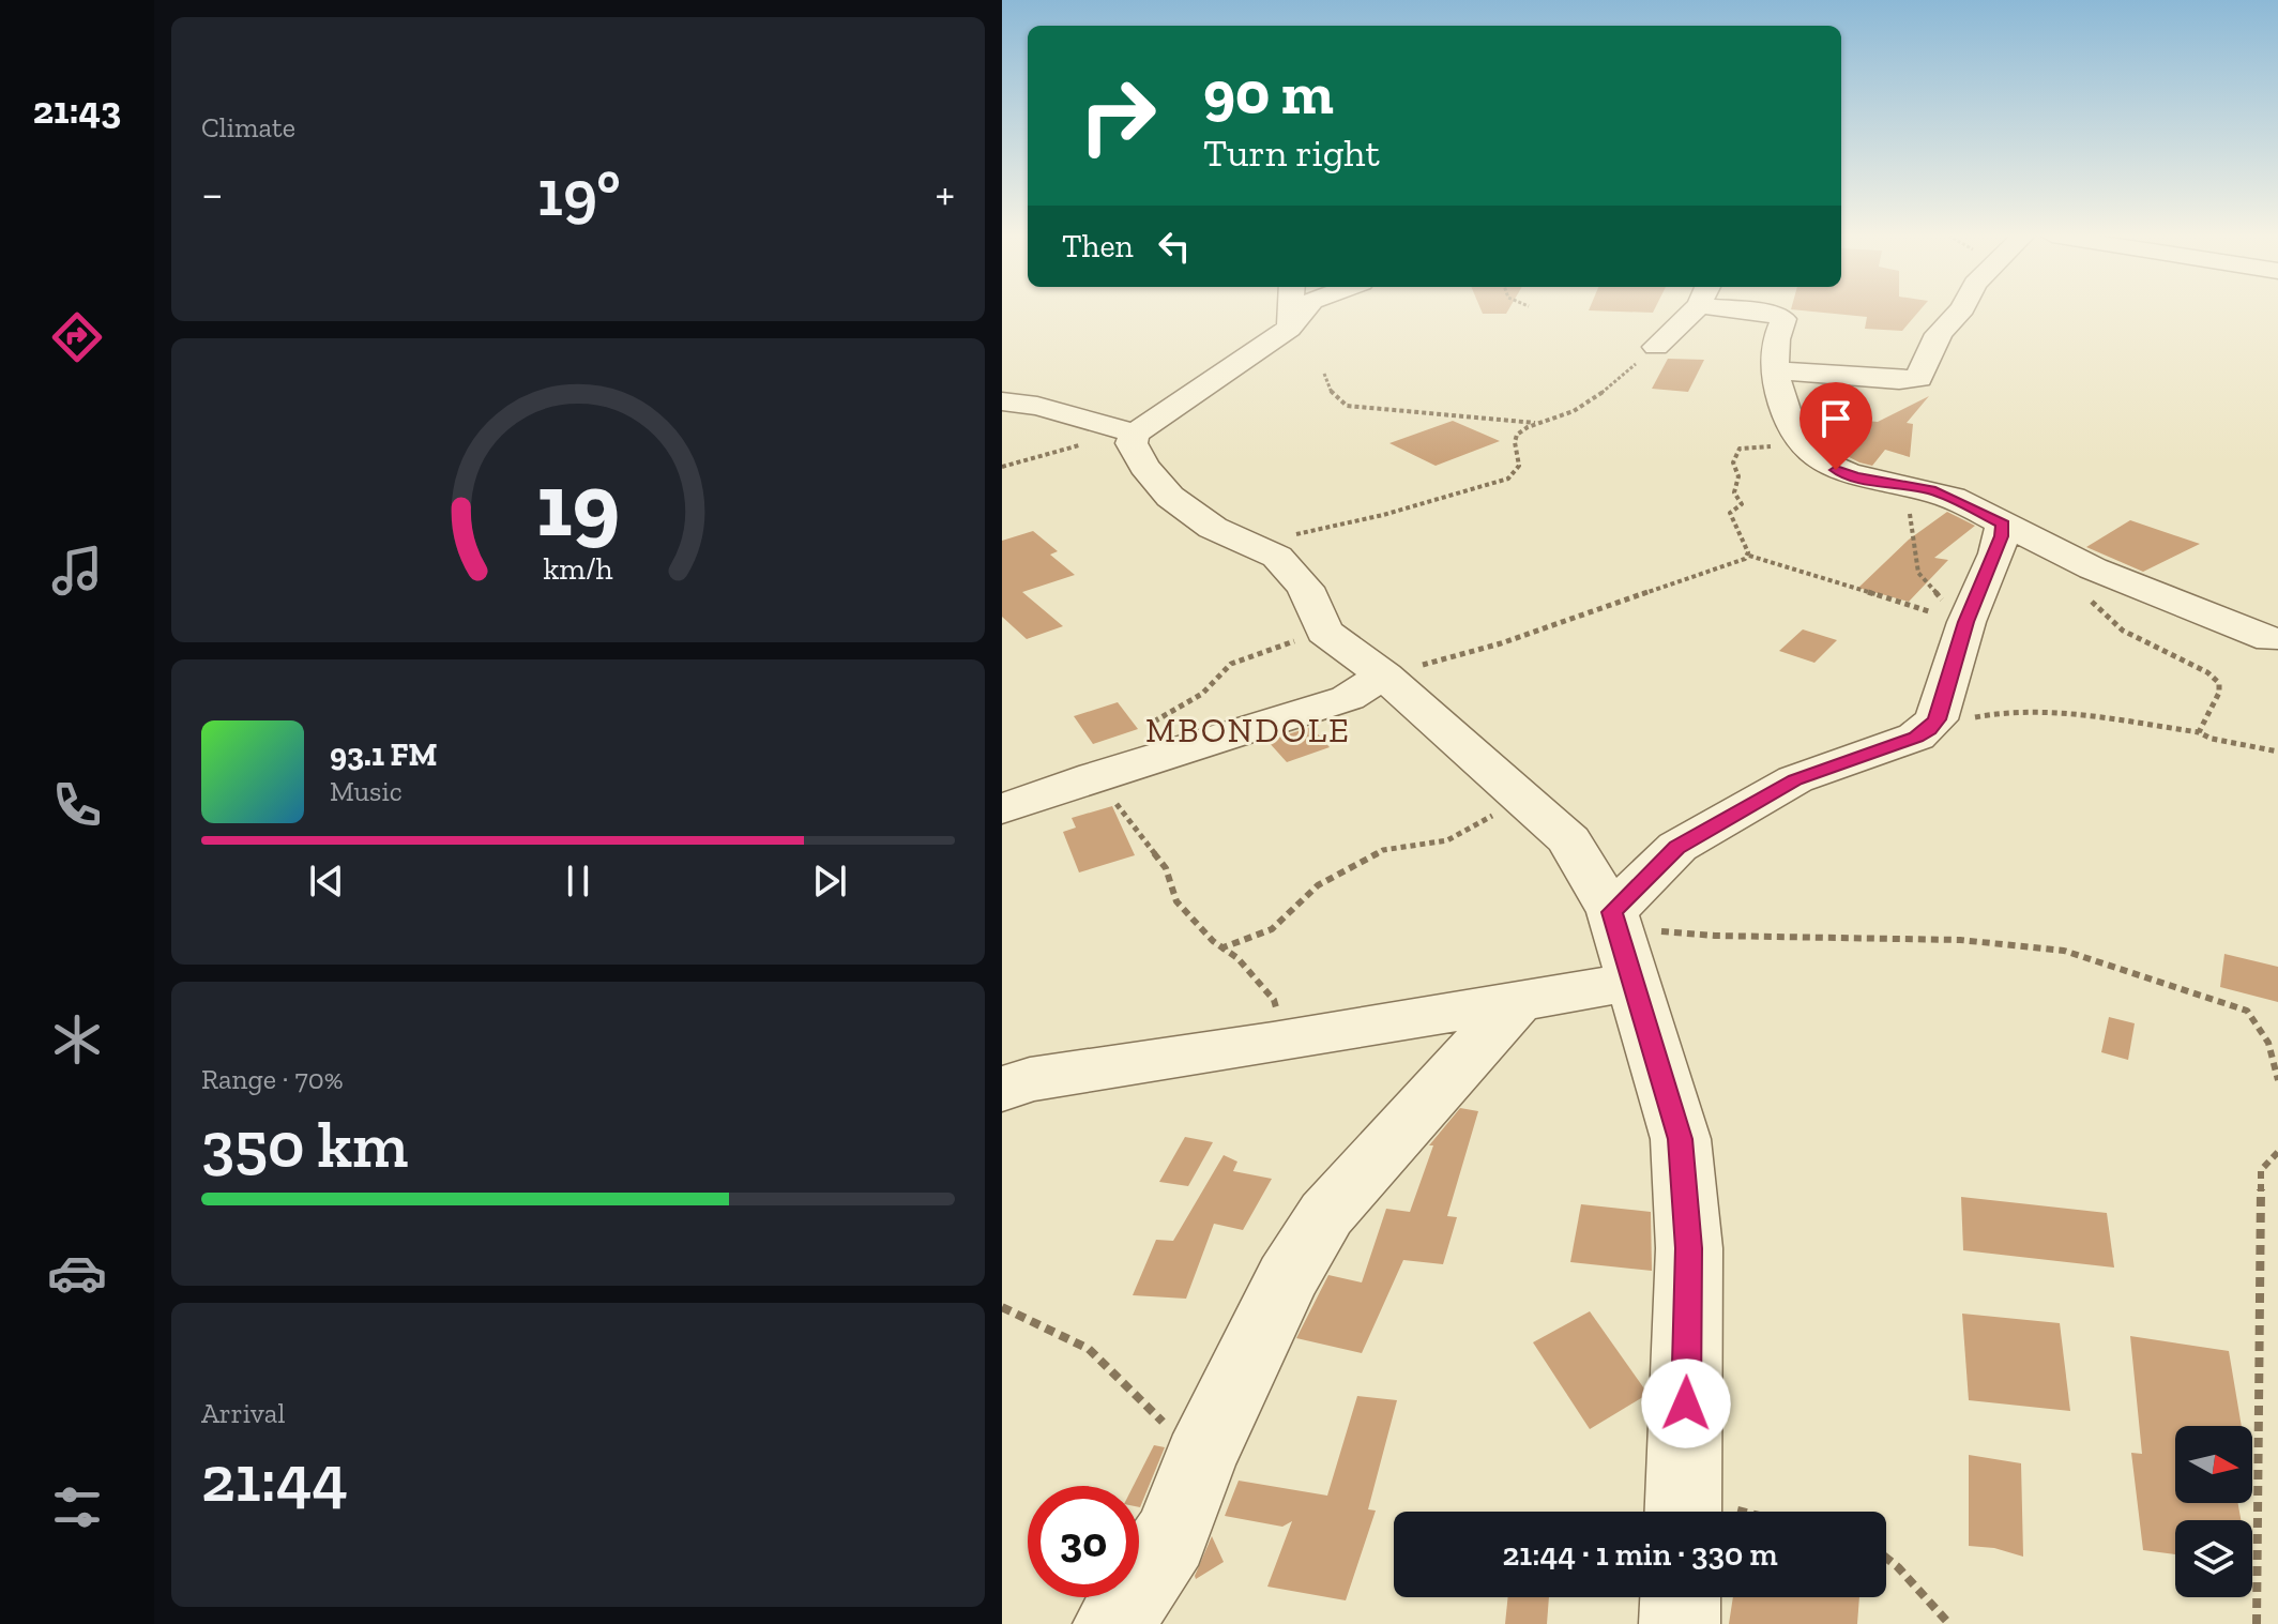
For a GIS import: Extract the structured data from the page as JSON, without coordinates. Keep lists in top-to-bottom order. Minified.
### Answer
{"districts":["MBONDOLE"],"north":"right","page":{"tabs":"21:43","tile":["Climate",["Range · 70%","350 km"],["Arrival","21:44"]],"turn":["90 m","Turn right"],"heat":["−","19°","+"],"then":"Then","song":["93.1 FM","Music"],"limit":"30","trip":"21:44 · 1 min · 330 m","gauge":["19","km/h"]}}
